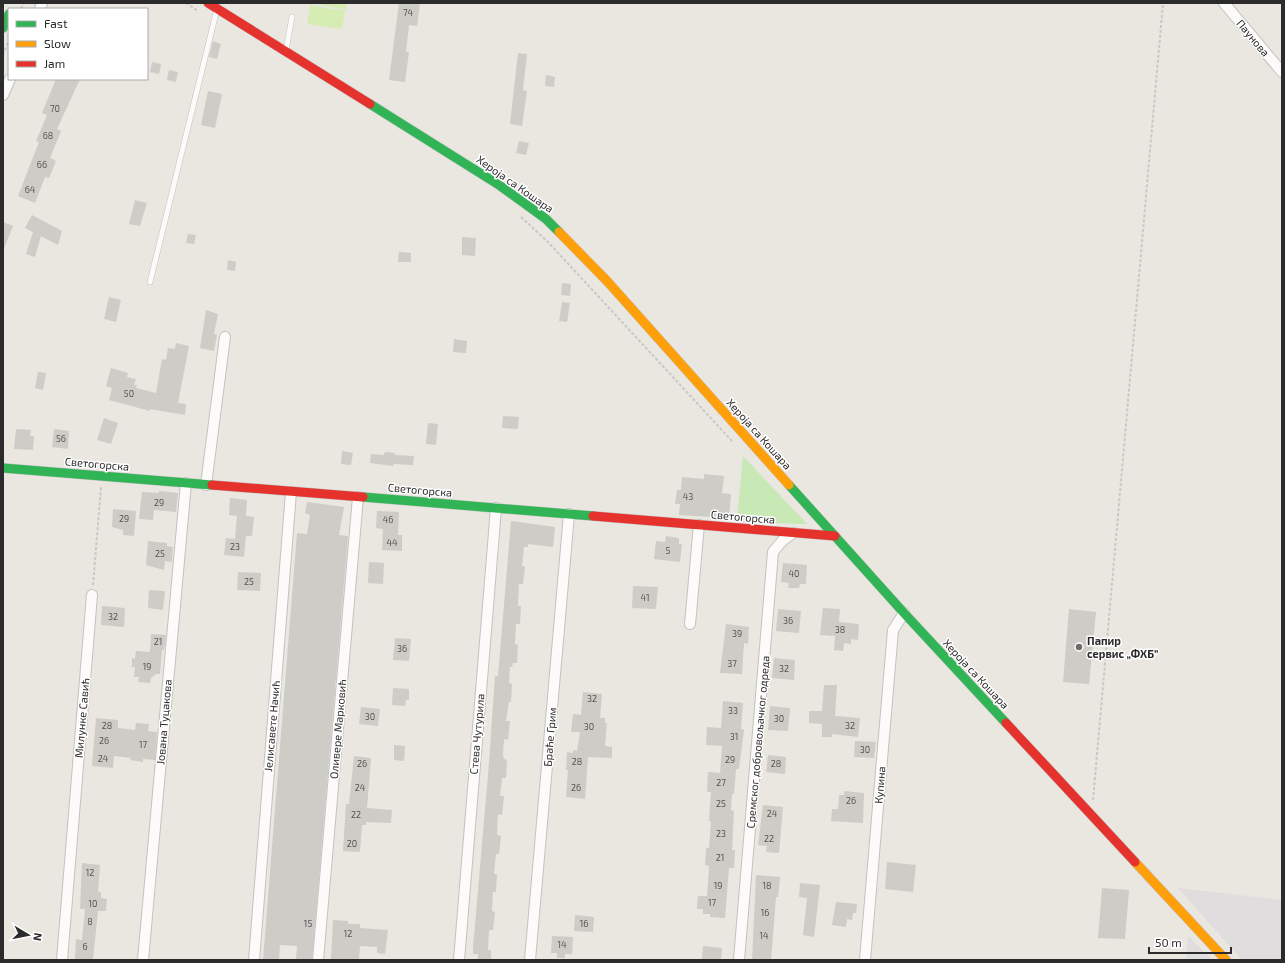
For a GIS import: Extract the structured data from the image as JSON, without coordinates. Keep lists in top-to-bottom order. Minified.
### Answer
{"streets":{"street":["Паунова","Хероја са Кошара","Светогорска","Милунке Савић","Јована Туцакова","Јелисавете Начић","Оливере Марковић","Стева Чутурила","Браће Грим","Сремског добровољачког одреда","Купина"]},"crossings":[["Хероја са Кошара","Светогорска"],["Хероја са Кошара","Купина"],["Светогорска","Јована Туцакова"],["Светогорска","Јелисавете Начић"],["Светогорска","Оливере Марковић"],["Светогорска","Стева Чутурила"],["Светогорска","Браће Грим"],["Светогорска","Сремског добровољачког одреда"]],"places":["Папир сервис „ФХБ”"],"house_numbers":["74","70","68","66","64","50","56","43","29","29","46","44","23","5","25","40","25","41","32","36","38","39","21","36","37","19","32","32","33","30","30","28","32","30","31","26","17","30","24","29","28","26","28","27","24","26","26","25","24","22","23","22","20","21","12","19","18","17","10","16","8","15","16","12","14","14","6"],"legend":["Fast","Slow","Jam"],"scale_bar":"50 m","north":"right"}
